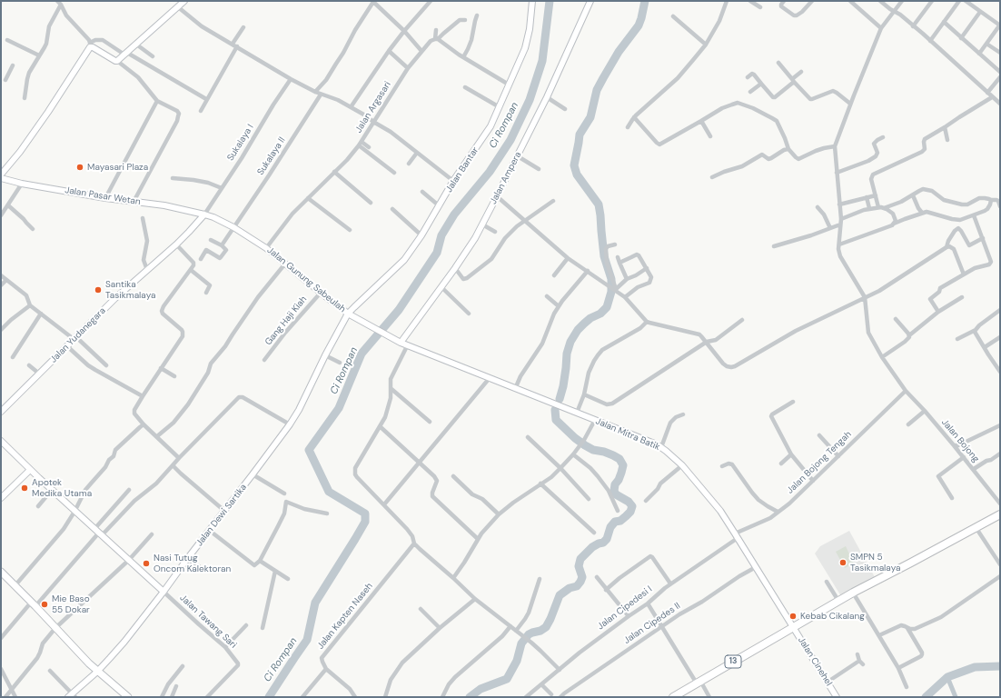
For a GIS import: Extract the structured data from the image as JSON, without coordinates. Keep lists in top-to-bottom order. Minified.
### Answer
{"streets":{"highway":["13"],"street":["Jalan Argasari","Sukalaya I","Sukalaya II","Jalan Bantar","Jalan Ampera","Jalan Pasar Wetan","Jalan Gunung Sabeulah","Gang Haji Kiah","Jalan Yudanegara","Jalan Mitra Batik","Jalan Bojong","Jalan Bojong Tengah","Jalan Dewi Sartika","Jalan Cipedesi I","Jalan Kapten Naseh","Jalan Tawang Sari","Jalan Cipedes II","Jalan Cinehel"]},"crossings":[["Jalan Argasari","Jalan Gunung Sabeulah"],["Sukalaya I","Jalan Pasar Wetan"],["Sukalaya I","Jalan Gunung Sabeulah"],["Sukalaya I","Jalan Yudanegara"],["Sukalaya II","Jalan Gunung Sabeulah"],["Jalan Bantar","Jalan Gunung Sabeulah"],["Jalan Bantar","Jalan Dewi Sartika"],["Jalan Ampera","Jalan Gunung Sabeulah"],["Jalan Pasar Wetan","Jalan Gunung Sabeulah"],["Jalan Pasar Wetan","Jalan Yudanegara"],["Jalan Gunung Sabeulah","Gang Haji Kiah"],["Jalan Gunung Sabeulah","Jalan Yudanegara"],["Jalan Gunung Sabeulah","Jalan Mitra Batik"],["Jalan Gunung Sabeulah","Jalan Dewi Sartika"],["Jalan Mitra Batik","Jalan Bojong Tengah"],["Jalan Mitra Batik","Jalan Cipedesi I"],["Jalan Mitra Batik","Jalan Cipedes II"],["Jalan Mitra Batik","13"],["Jalan Mitra Batik","Jalan Cinehel"],["Jalan Bojong","Jalan Bojong Tengah"],["Jalan Bojong Tengah","Jalan Cipedesi I"],["Jalan Dewi Sartika","Jalan Tawang Sari"],["13","Jalan Cinehel"]],"water":["Ci Rompan"],"places":["Mayasari Plaza","Santika Tasikmalaya","Apotek Medika Utama","SMPN 5 Tasikmalaya","Nasi Tutug Oncom Kalektoran","Mie Baso 55 Dokar","Kebab Cikalang"]}
